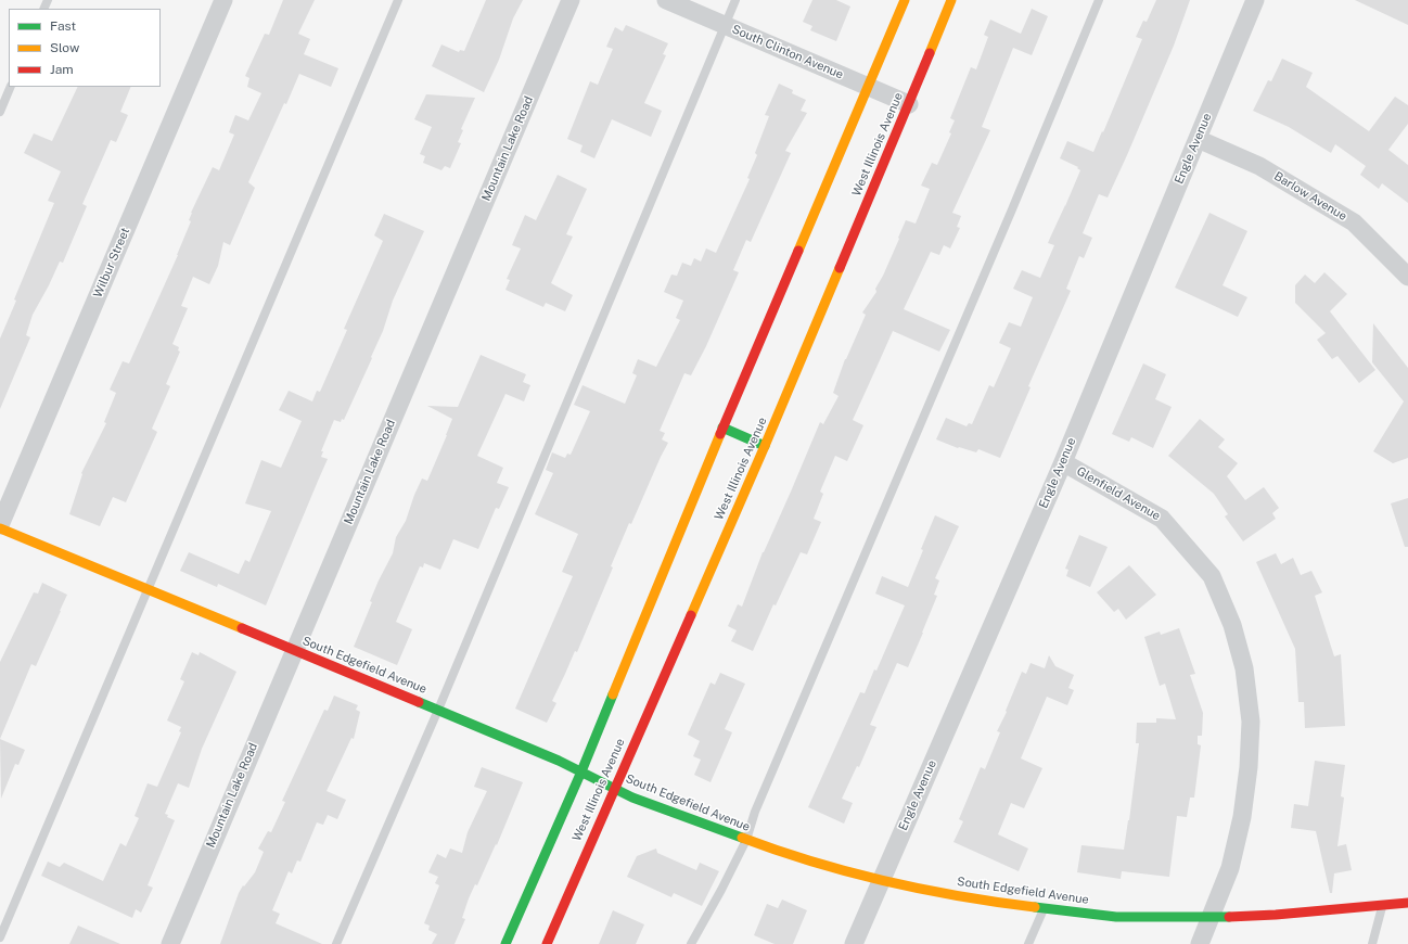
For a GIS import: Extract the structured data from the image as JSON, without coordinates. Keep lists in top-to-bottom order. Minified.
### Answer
{"streets":{"main road":["West Illinois Avenue","South Edgefield Avenue"],"street":["South Clinton Avenue","Mountain Lake Road","Engle Avenue","Barlow Avenue","Wilbur Street","Glenfield Avenue"]},"crossings":[["South Clinton Avenue","West Illinois Avenue"],["West Illinois Avenue","South Edgefield Avenue"],["Mountain Lake Road","South Edgefield Avenue"],["Engle Avenue","Barlow Avenue"],["Engle Avenue","Glenfield Avenue"],["Engle Avenue","South Edgefield Avenue"],["Wilbur Street","South Edgefield Avenue"],["Glenfield Avenue","South Edgefield Avenue"]],"legend":["Fast","Slow","Jam"]}
